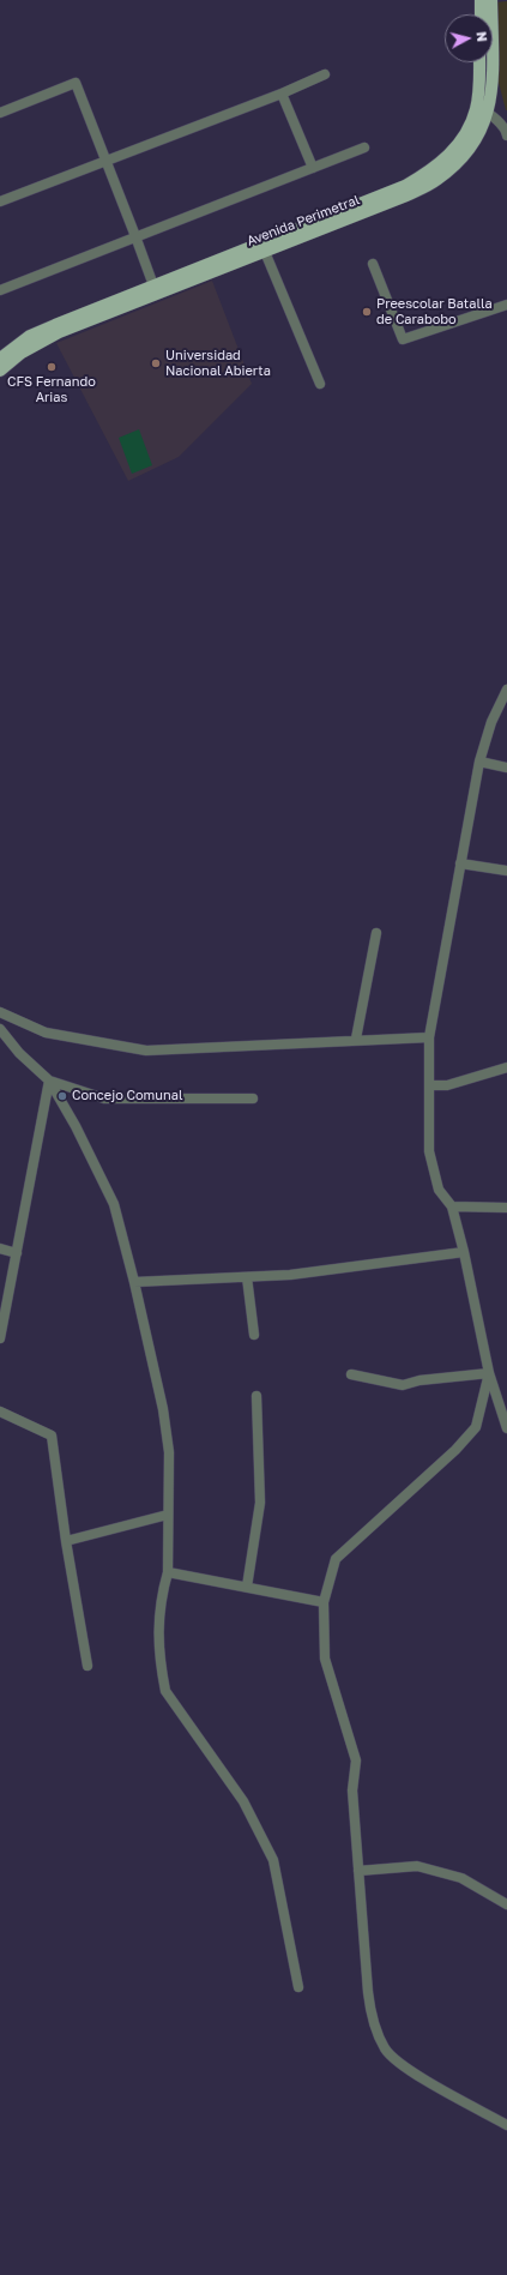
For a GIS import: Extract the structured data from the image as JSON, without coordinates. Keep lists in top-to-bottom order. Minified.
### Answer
{"streets":{"main road":["Avenida Perimetral"]},"places":["Preescolar Batalla de Carabobo","Universidad Nacional Abierta","CFS Fernando Arias","Concejo Comunal"],"north":"right"}
